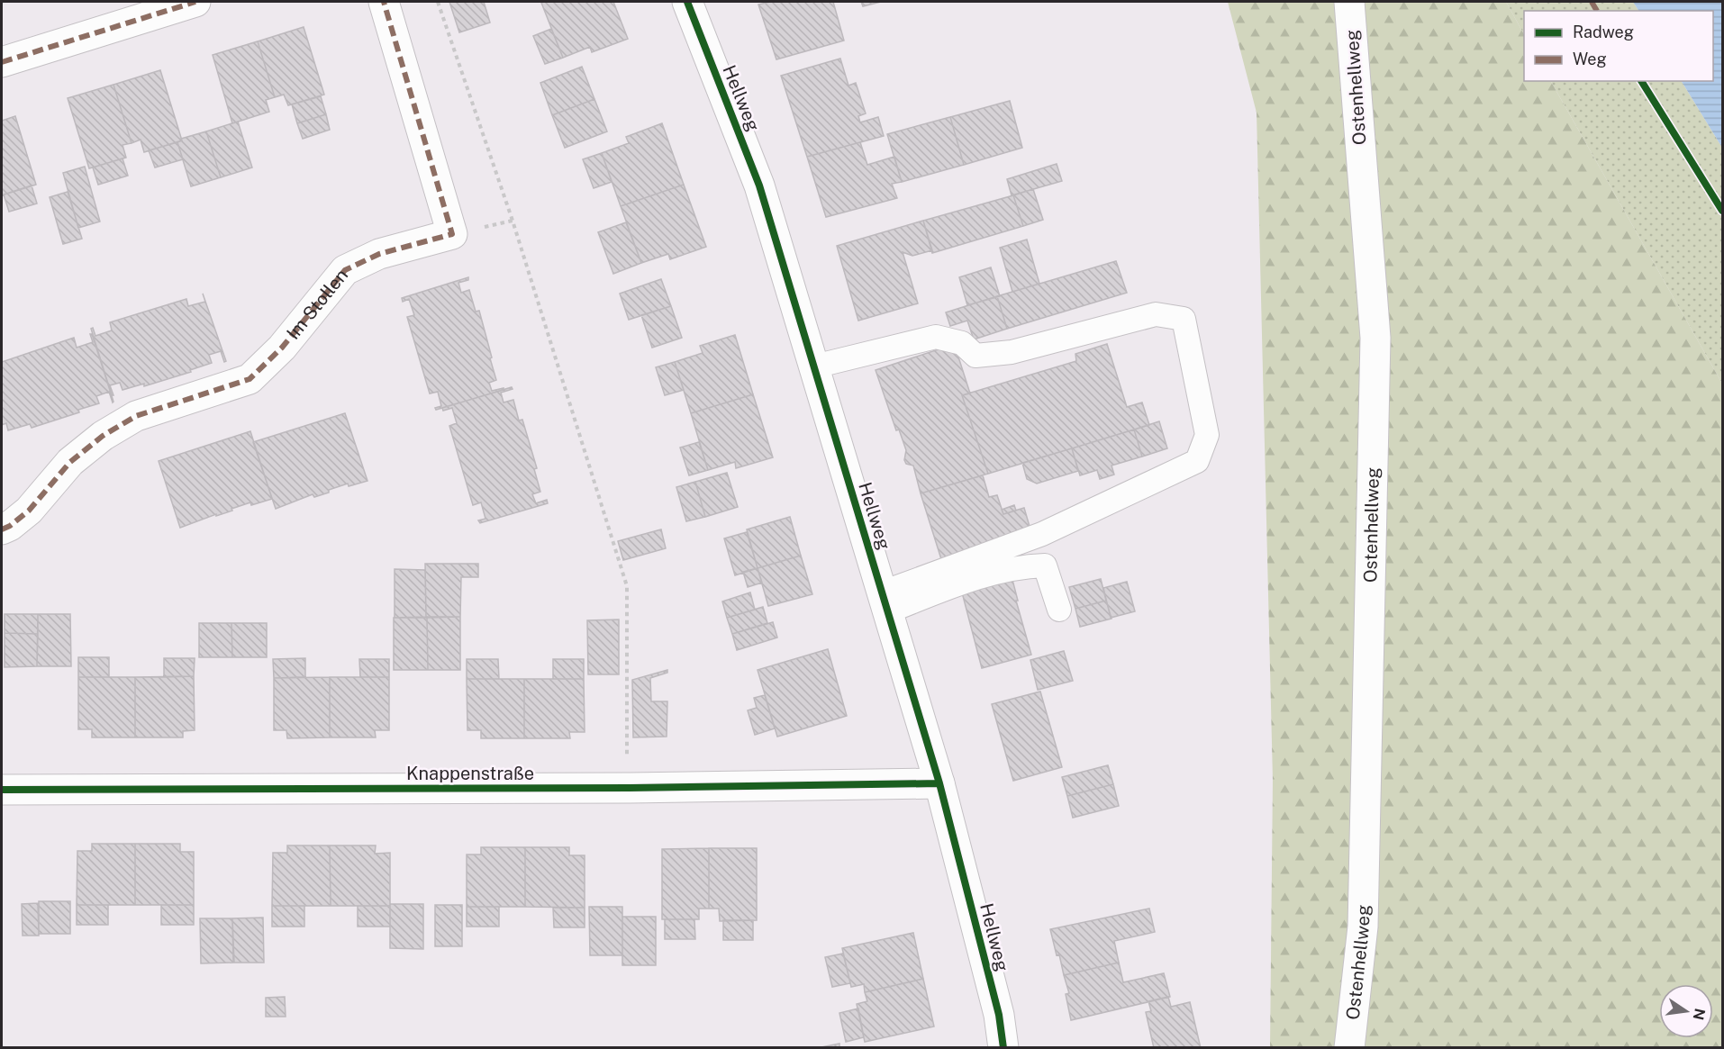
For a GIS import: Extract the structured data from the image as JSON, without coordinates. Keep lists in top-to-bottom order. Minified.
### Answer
{"streets":{"street":["Ostenhellweg","Hellweg","Im Stollen","Knappenstraße"]},"crossings":[["Hellweg","Knappenstraße"]],"legend":["Radweg","Weg"],"north":"right"}
